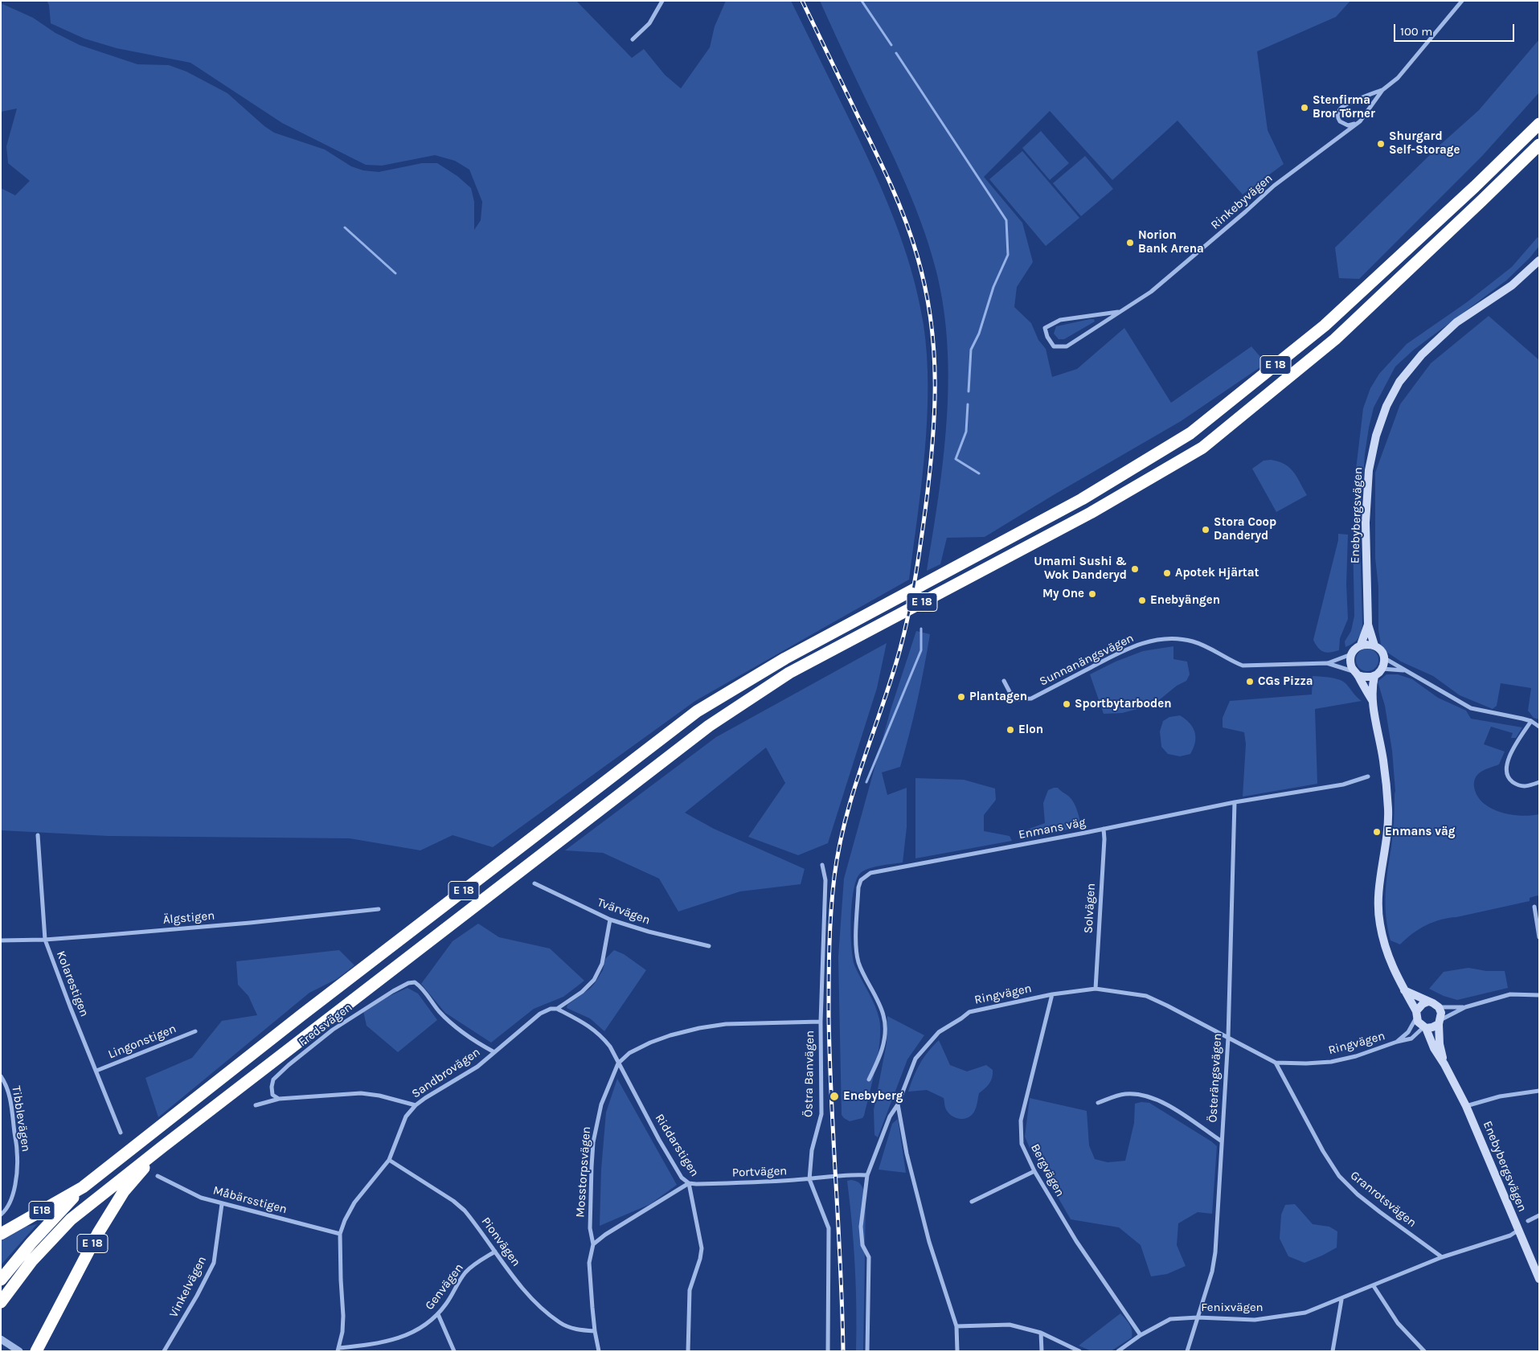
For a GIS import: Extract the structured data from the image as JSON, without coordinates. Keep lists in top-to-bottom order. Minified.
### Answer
{"streets":{"highway":["E 18","E18"],"main road":["Enebybergsvägen"],"street":["Rinkebyvägen","Sunnanängsvägen","Enmans väg","Solvägen","Tvärvägen","Älgstigen","Kolarestigen","Ringvägen","Fredsvägen","Lingonstigen","Sandbrovägen","Östra Banvägen","Österängsvägen","Tibblevägen","Riddarstigen","Bergvägen","Mosstorpsvägen","Portvägen","Granrotsvägen","Måbärsstigen","Pionvägen","Vinkelvägen","Genvägen","Fenixvägen"]},"crossings":[["E 18","E18"],["Enebybergsvägen","Sunnanängsvägen"],["Enebybergsvägen","Ringvägen"],["Enebybergsvägen","Fenixvägen"],["Enmans väg","Solvägen"],["Enmans väg","Österängsvägen"],["Solvägen","Ringvägen"],["Tvärvägen","Sandbrovägen"],["Älgstigen","Kolarestigen"],["Kolarestigen","Lingonstigen"],["Ringvägen","Österängsvägen"],["Ringvägen","Bergvägen"],["Ringvägen","Granrotsvägen"],["Fredsvägen","Sandbrovägen"],["Sandbrovägen","Riddarstigen"],["Sandbrovägen","Måbärsstigen"],["Sandbrovägen","Pionvägen"],["Sandbrovägen","Genvägen"],["Östra Banvägen","Mosstorpsvägen"],["Östra Banvägen","Portvägen"],["Österängsvägen","Fenixvägen"],["Riddarstigen","Mosstorpsvägen"],["Riddarstigen","Portvägen"],["Bergvägen","Fenixvägen"],["Mosstorpsvägen","Pionvägen"],["Granrotsvägen","Fenixvägen"],["Måbärsstigen","Vinkelvägen"],["Pionvägen","Genvägen"]],"places":["Stenfirma Bror Törner","Shurgard Self-Storage","Norion Bank Arena","Stora Coop Danderyd","Umami Sushi & Wok Danderyd","Apotek Hjärtat","My One","Enebyängen","CGs Pizza","Plantagen","Sportbytarboden","Elon","Enmans väg","Enebyberg"],"scale_bar":"100 m"}
